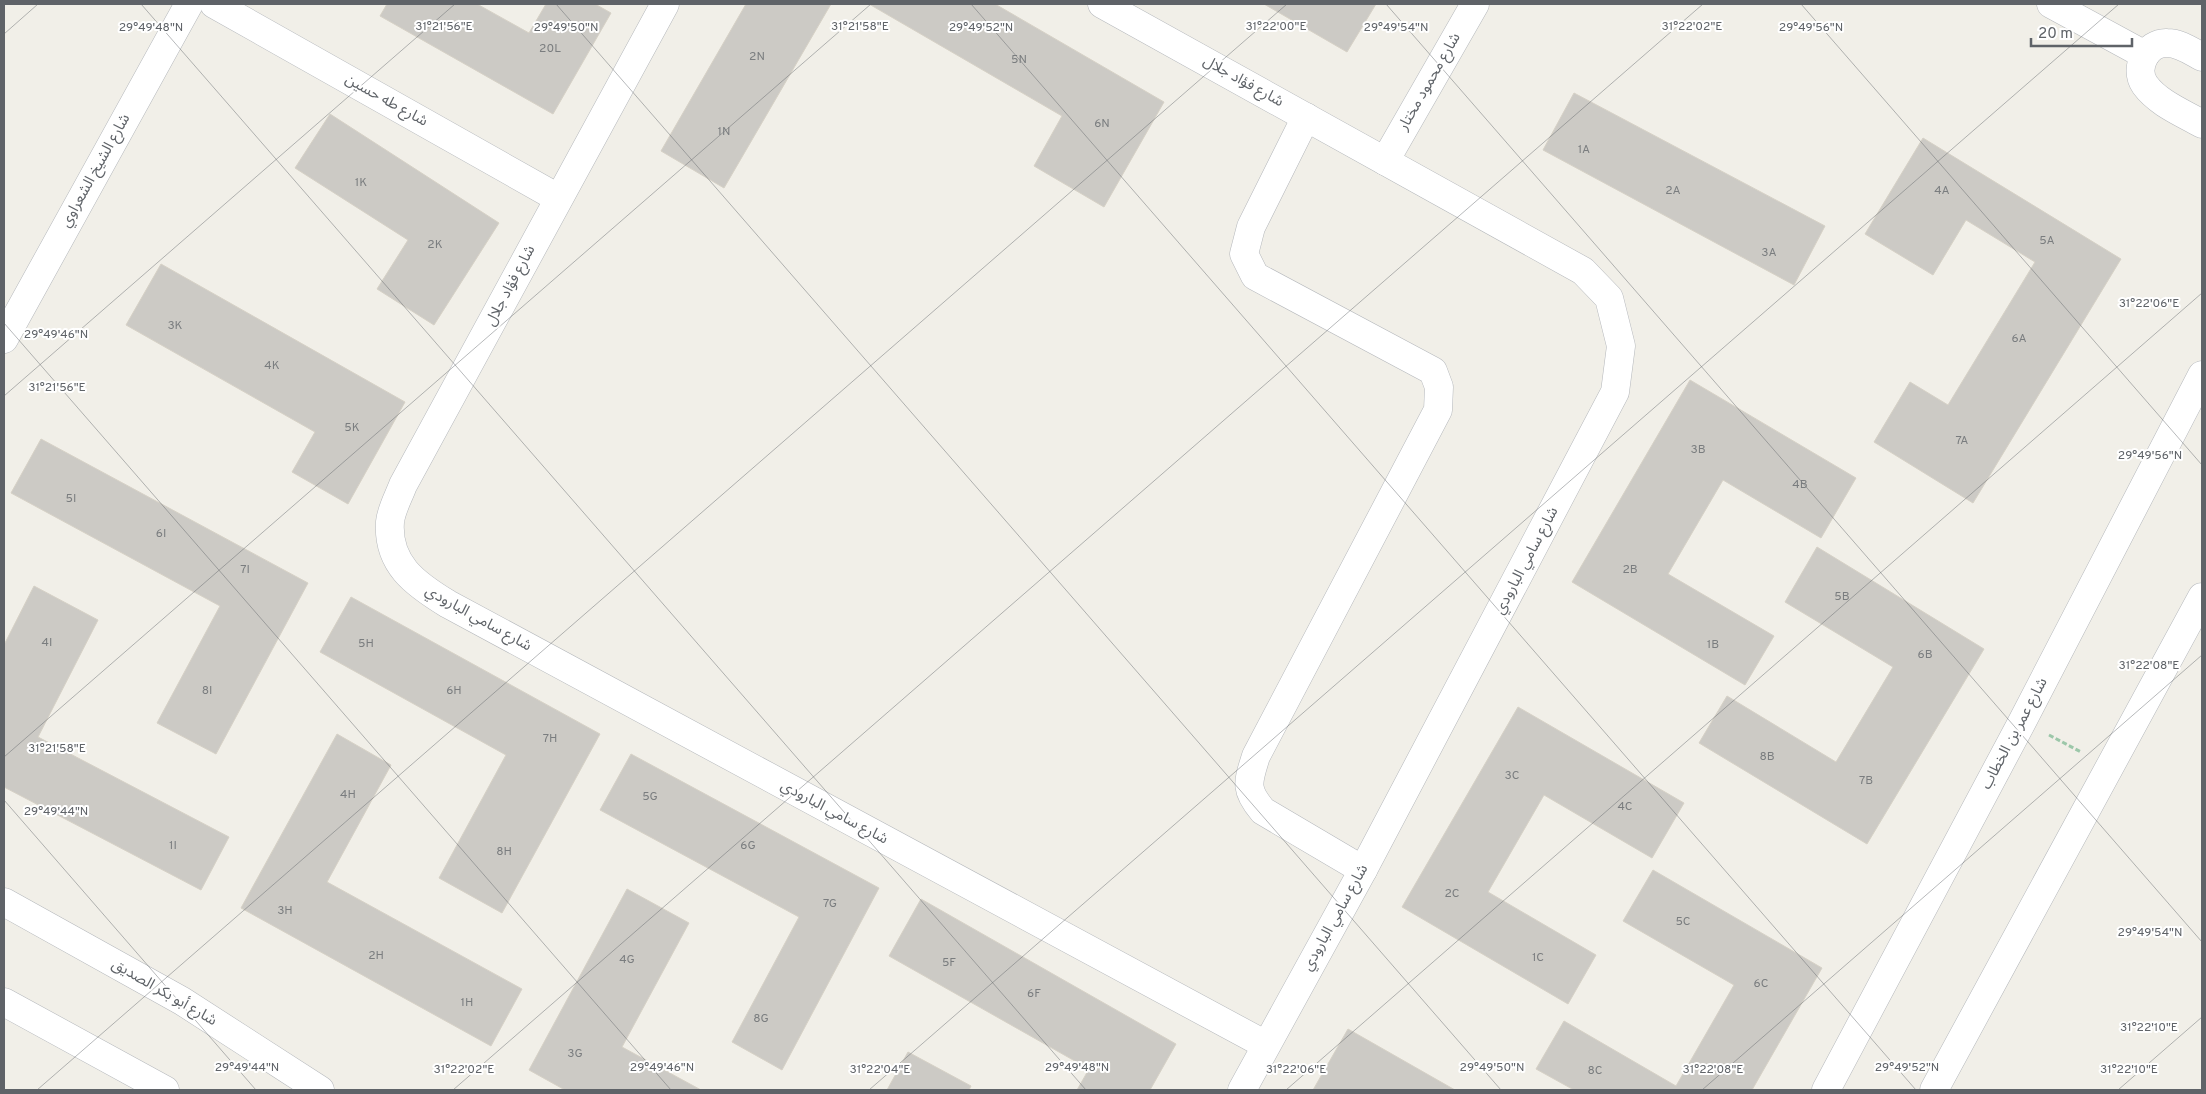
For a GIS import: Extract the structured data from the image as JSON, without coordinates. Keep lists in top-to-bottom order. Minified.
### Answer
{"streets":{"street":["شارع فؤاد جلال","شارع محمود مختار","شارع طه حسين","شارع الشيخ الشعراوي","شارع سامي البارودي","شارع عمر بن الخطاب","شارع أبو بكر الصديق"]},"crossings":[["شارع فؤاد جلال","شارع محمود مختار"],["شارع فؤاد جلال","شارع طه حسين"],["شارع فؤاد جلال","شارع سامي البارودي"],["شارع محمود مختار","شارع سامي البارودي"]],"house_numbers":["20L","2N","5N","6N","1N","1A","1K","2A","4A","5A","2K","3A","3K","6A","4K","5K","7A","3B","4B","5I","6I","7I","2B","5B","4I","5H","1B","6B","8I","6H","7H","8B","3C","7B","4H","5G","4C","1I","6G","8H","2C","7G","3H","5C","2H","1C","4G","5F","6C","6F","1H","8G","3G","8C"],"scale_bar":"20 m","coordinates":["31°21'56\"E","31°21'58\"E","31°22'00\"E","31°22'02\"E","29°49'48\"N","29°49'50\"N","29°49'52\"N","29°49'54\"N","29°49'56\"N","31°22'06\"E","29°49'46\"N","31°22'08\"E","29°49'44\"N","31°22'10\"E","31°22'04\"E"]}
